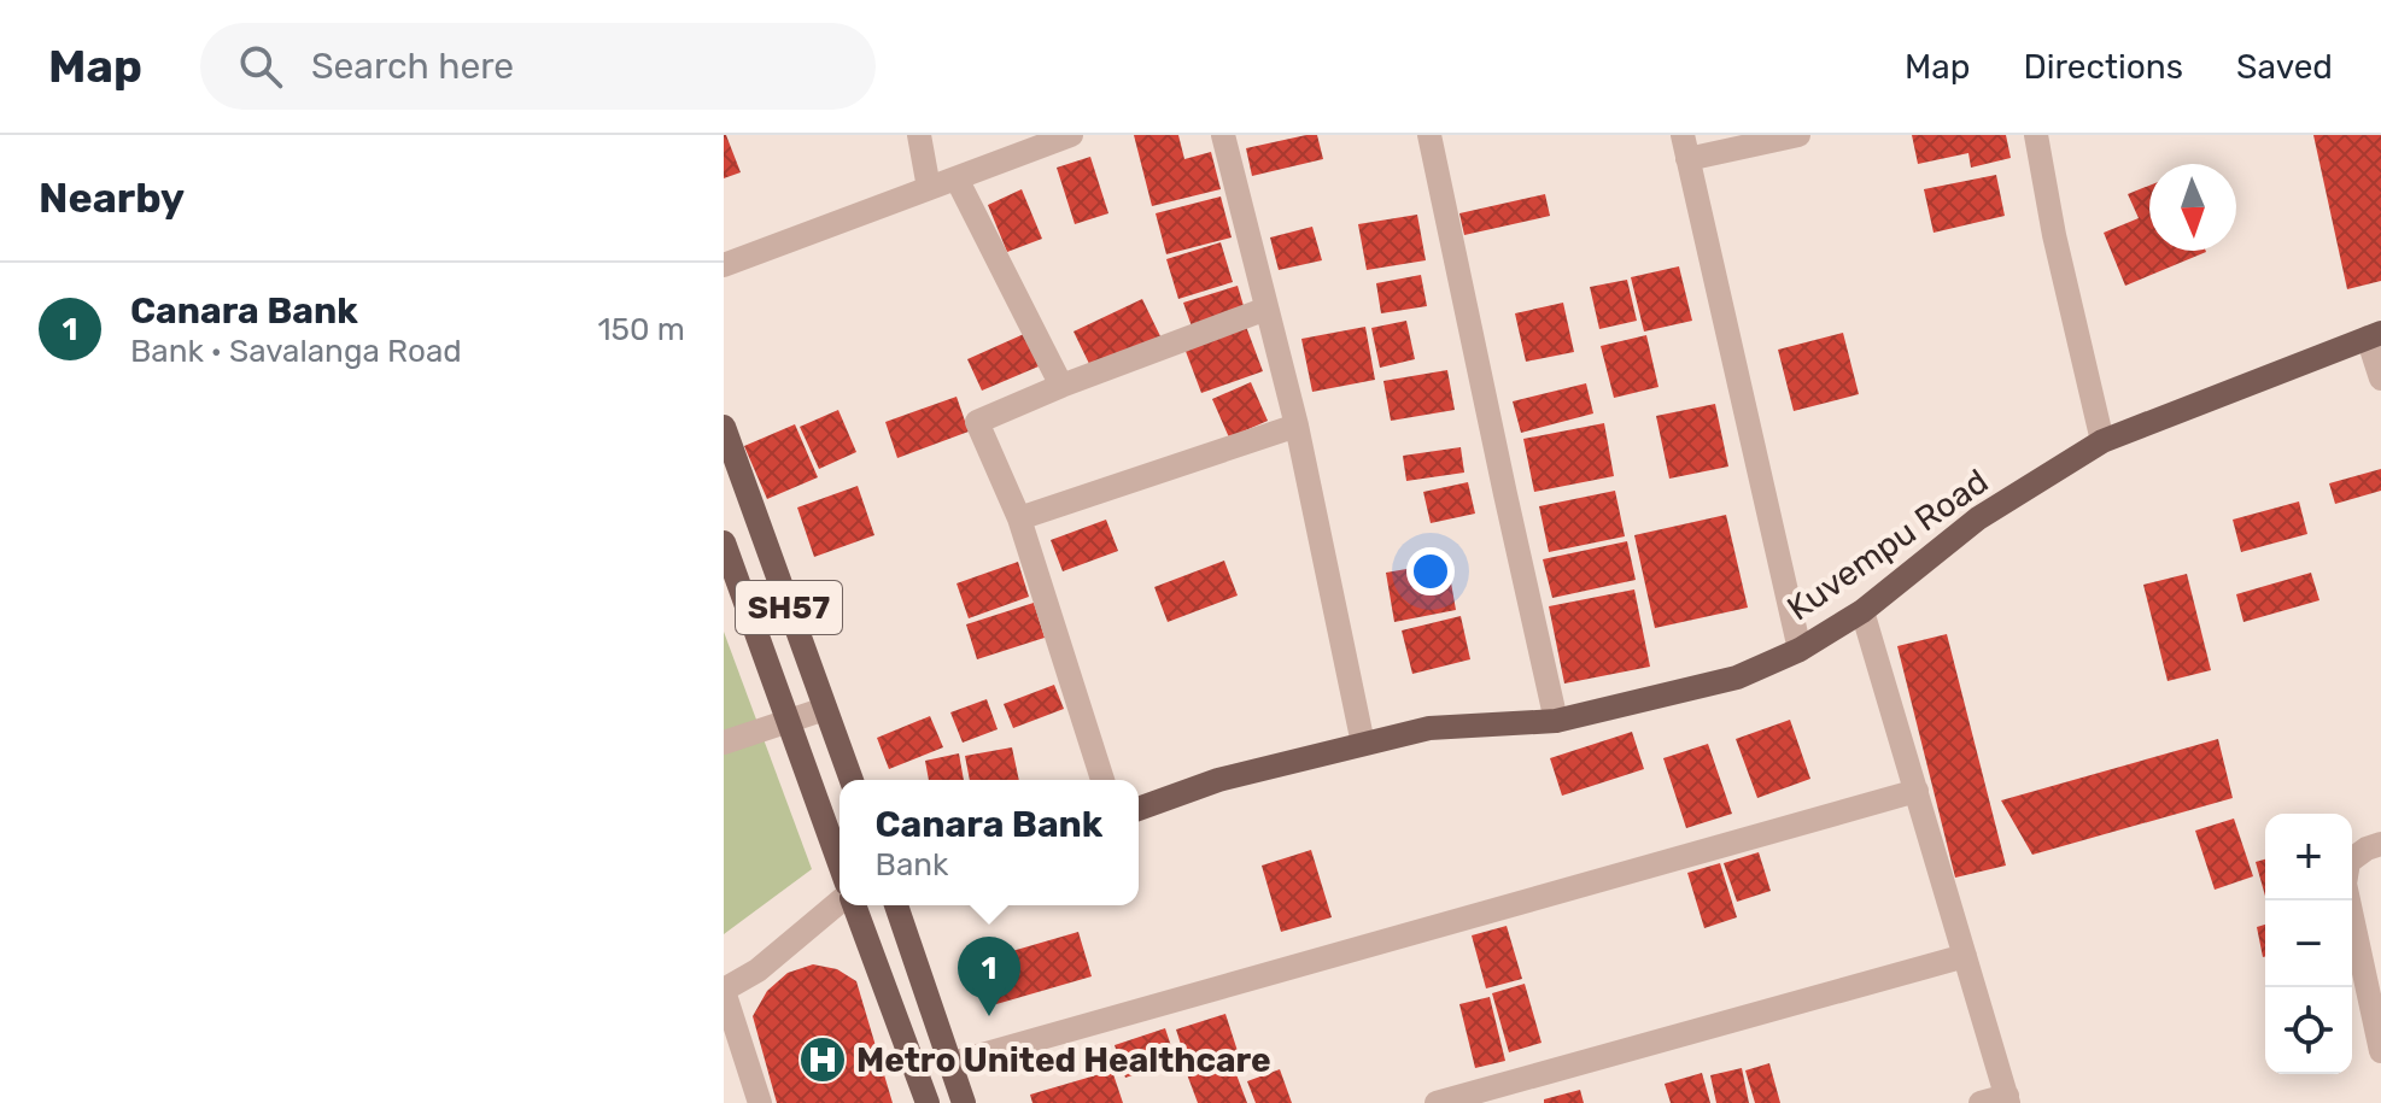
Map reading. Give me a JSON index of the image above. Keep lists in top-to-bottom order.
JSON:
{
  "streets": {
    "main road": ["Kuvempu Road", "SH57"]
  },
  "places": {
    "hospital": ["Metro United Healthcare"]
  },
  "north": "bottom",
  "page": {
    "header": "Map",
    "search": "Search here",
    "nav": ["Map", "Directions", "Saved"],
    "heading": "Nearby",
    "list": [
      {
        "mark": "1",
        "name": "Canara Bank",
        "note": "Bank · Savalanga Road",
        "value": "150 m"
      }
    ],
    "popup": ["Canara Bank", "Bank"],
    "map_buttons": ["+", "−"],
    "pins": "1"
  }
}
